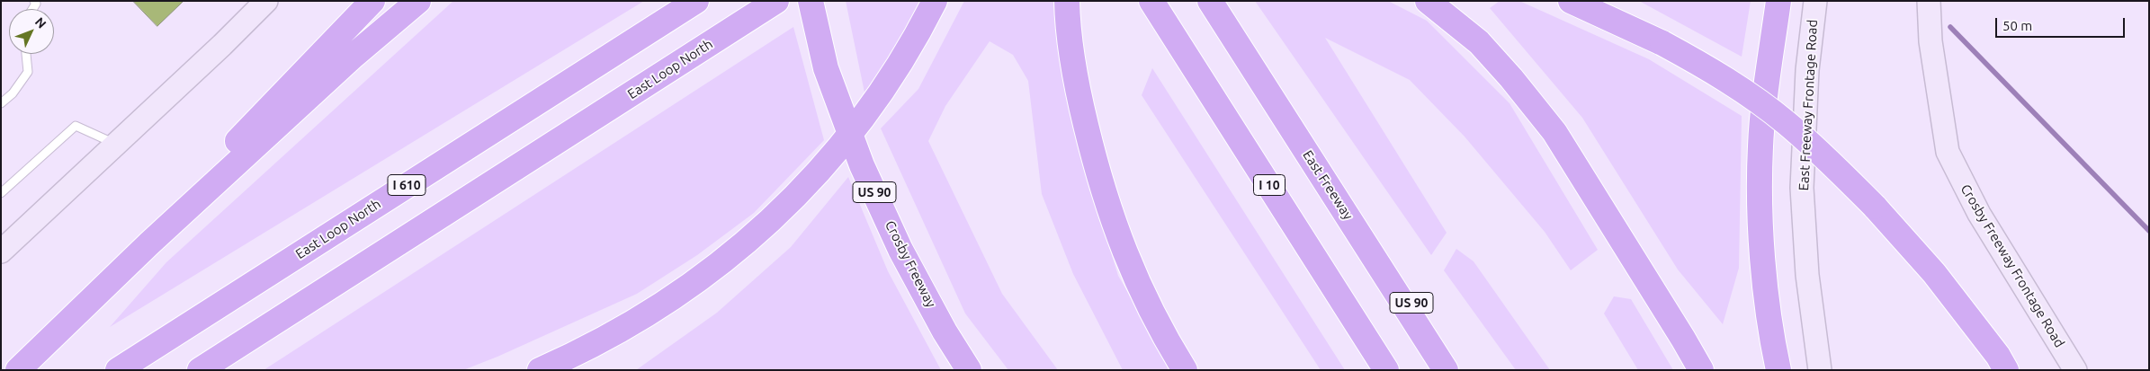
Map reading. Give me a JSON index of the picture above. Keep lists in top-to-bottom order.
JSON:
{
  "streets": {
    "highway": [
      "East Loop North",
      "I 610",
      "I 10",
      "East Freeway",
      "US 90",
      "Crosby Freeway"
    ],
    "main road": ["East Freeway Frontage Road", "Crosby Freeway Frontage Road"]
  },
  "crossings": [
    ["East Freeway", "US 90"]
  ],
  "scale_bar": "50 m",
  "north": "top right"
}
